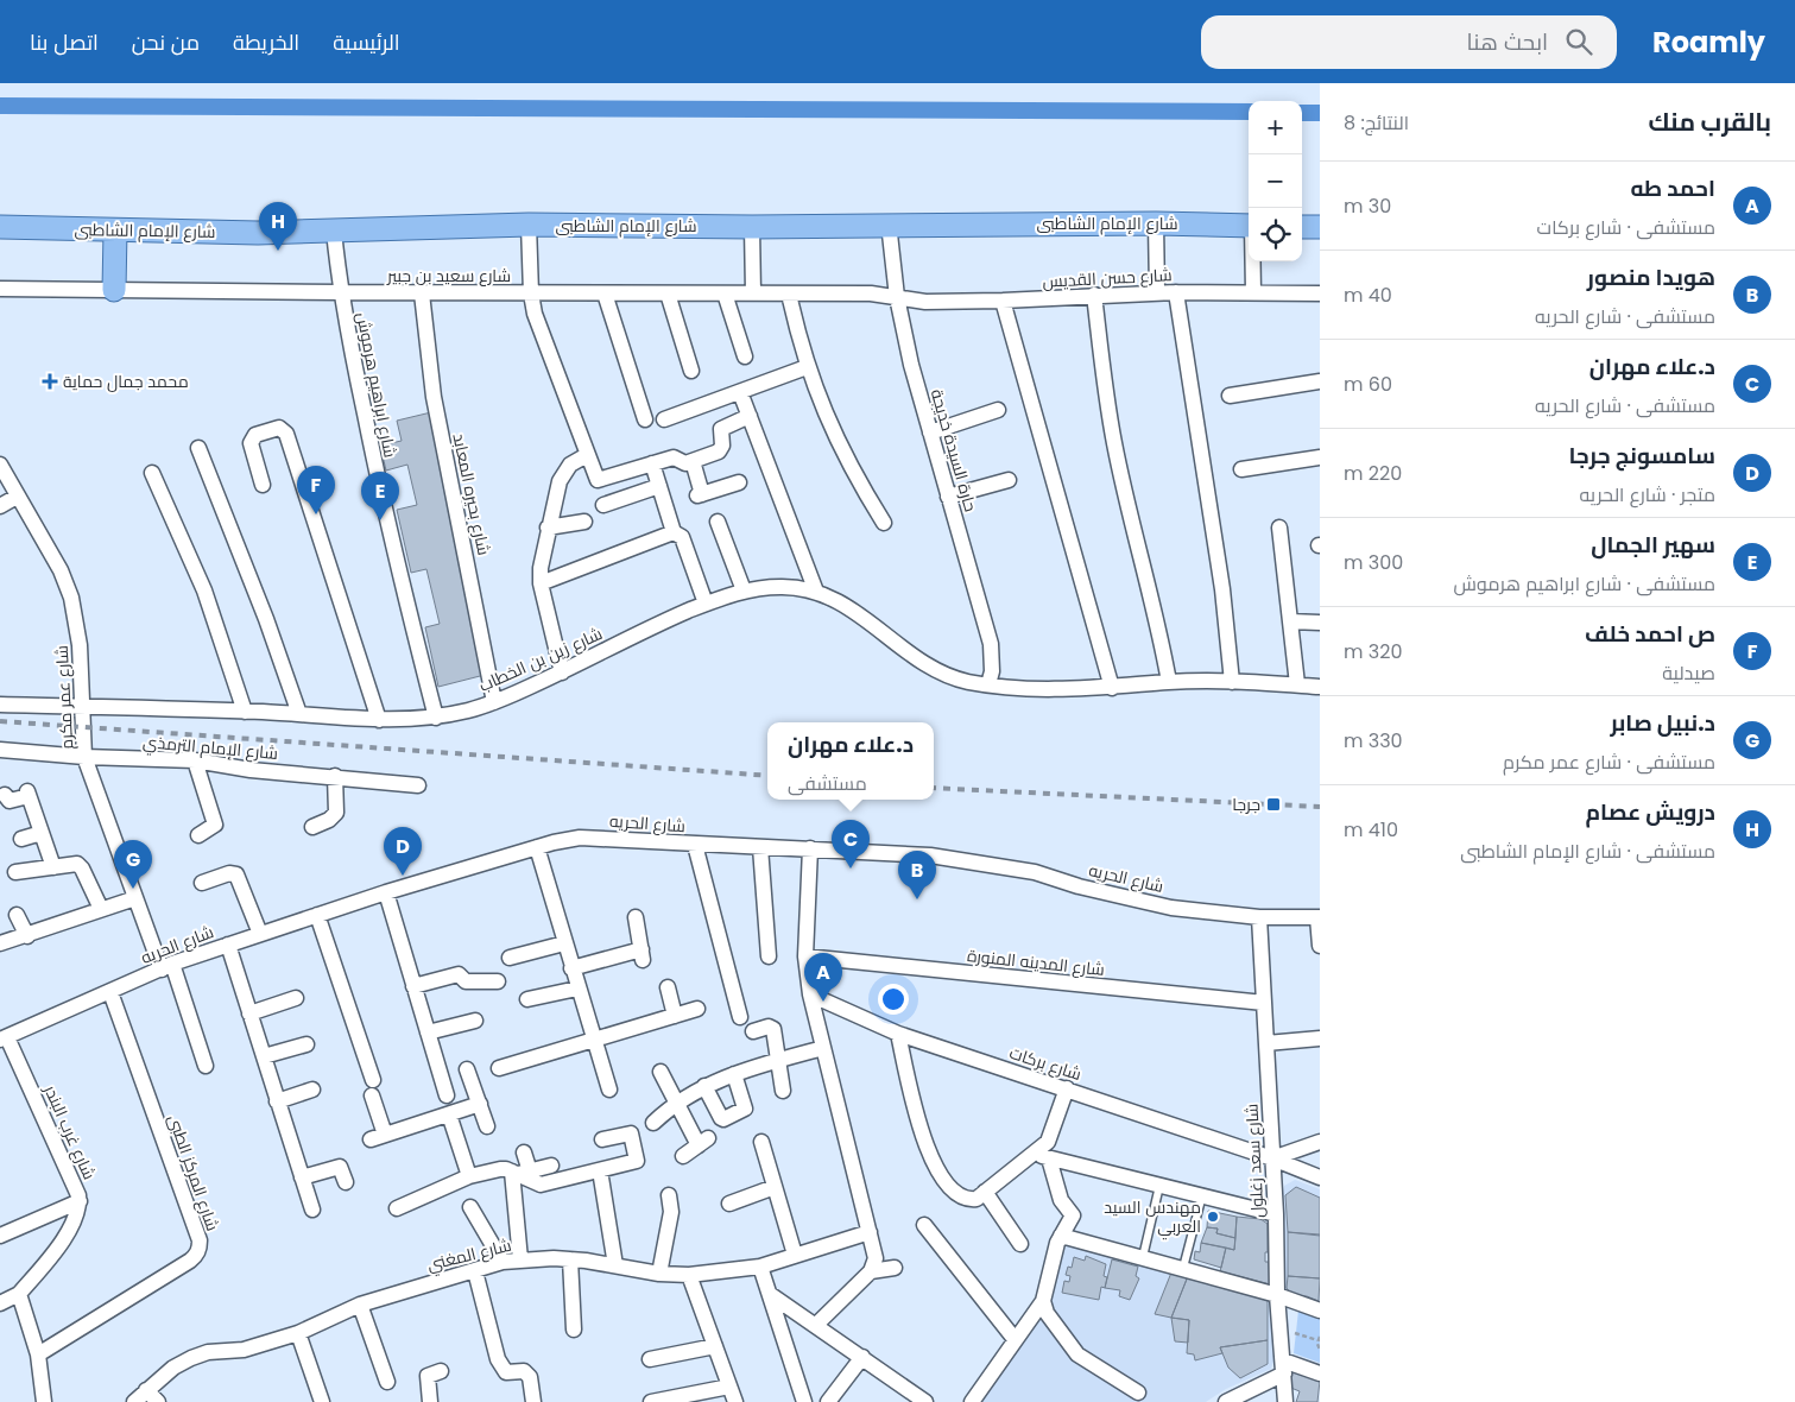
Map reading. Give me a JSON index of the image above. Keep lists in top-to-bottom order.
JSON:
{
  "streets": {
    "main road": ["شارع الإمام الشاطبى"],
    "street": [
      "شارع سعيد بن جبير",
      "شارع حسن القديس",
      "شارع ابراهيم هرموش",
      "حارة السيدة خديجة",
      "شارع بحيره المعابد",
      "شارع زين بن الخطاب",
      "شارع عمر مكرم",
      "شارع الإمام الترمذي",
      "شارع الحريه",
      "شارع المدينه المنورة",
      "شارع بركات",
      "شارع غرب البندر",
      "شارع سعد زغلول",
      "شارع المركز الطبى",
      "شارع المغني"
    ]
  },
  "crossings": [
    ["شارع الإمام الشاطبى", "شارع ابراهيم هرموش"],
    ["شارع الإمام الشاطبى", "حارة السيدة خديجة"],
    ["شارع سعيد بن جبير", "شارع حسن القديس"],
    ["شارع سعيد بن جبير", "شارع ابراهيم هرموش"],
    ["شارع سعيد بن جبير", "حارة السيدة خديجة"],
    ["شارع سعيد بن جبير", "شارع بحيره المعابد"],
    ["شارع حسن القديس", "حارة السيدة خديجة"],
    ["شارع ابراهيم هرموش", "شارع زين بن الخطاب"],
    ["حارة السيدة خديجة", "شارع زين بن الخطاب"],
    ["شارع بحيره المعابد", "شارع زين بن الخطاب"],
    ["شارع زين بن الخطاب", "شارع عمر مكرم"],
    ["شارع عمر مكرم", "شارع الإمام الترمذي"],
    ["شارع عمر مكرم", "شارع الحريه"],
    ["شارع الحريه", "شارع غرب البندر"],
    ["شارع الحريه", "شارع سعد زغلول"],
    ["شارع الحريه", "شارع المركز الطبى"],
    ["شارع المدينه المنورة", "شارع سعد زغلول"],
    ["شارع بركات", "شارع سعد زغلول"]
  ],
  "places": {
    "health": ["محمد جمال حماية"],
    "transit": ["جرجا"],
    "other": ["مهندس السيد العربي"]
  },
  "page": {
    "header": "Roamly",
    "search": "ابحث هنا",
    "nav": [
      "الرئيسية",
      "الخريطة",
      "من نحن",
      "اتصل بنا"
    ],
    "heading": ["بالقرب منك", "النتائج: 8"],
    "map_buttons": ["+", "−"],
    "list": [
      {
        "mark": "A",
        "name": "احمد طه",
        "note": "مستشفى · شارع بركات",
        "value": "30 m"
      },
      {
        "mark": "B",
        "name": "هويدا منصور",
        "note": "مستشفى · شارع الحريه",
        "value": "40 m"
      },
      {
        "mark": "C",
        "name": "د.علاء مهران",
        "note": "مستشفى · شارع الحريه",
        "value": "60 m"
      },
      {
        "mark": "D",
        "name": "سامسونج جرجا",
        "note": "متجر · شارع الحريه",
        "value": "220 m"
      },
      {
        "mark": "E",
        "name": "سهير الجمال",
        "note": "مستشفى · شارع ابراهيم هرموش",
        "value": "300 m"
      },
      {
        "mark": "F",
        "name": "ص احمد خلف",
        "note": "صيدلية",
        "value": "320 m"
      },
      {
        "mark": "G",
        "name": "د.نبيل صابر",
        "note": "مستشفى · شارع عمر مكرم",
        "value": "330 m"
      },
      {
        "mark": "H",
        "name": "درويش عصام",
        "note": "مستشفى · شارع الإمام الشاطبى",
        "value": "410 m"
      }
    ],
    "pins": [
      "H",
      "F",
      "E",
      "C",
      "D",
      "G",
      "B",
      "A"
    ],
    "popup": ["د.علاء مهران", "مستشفى"]
  }
}
